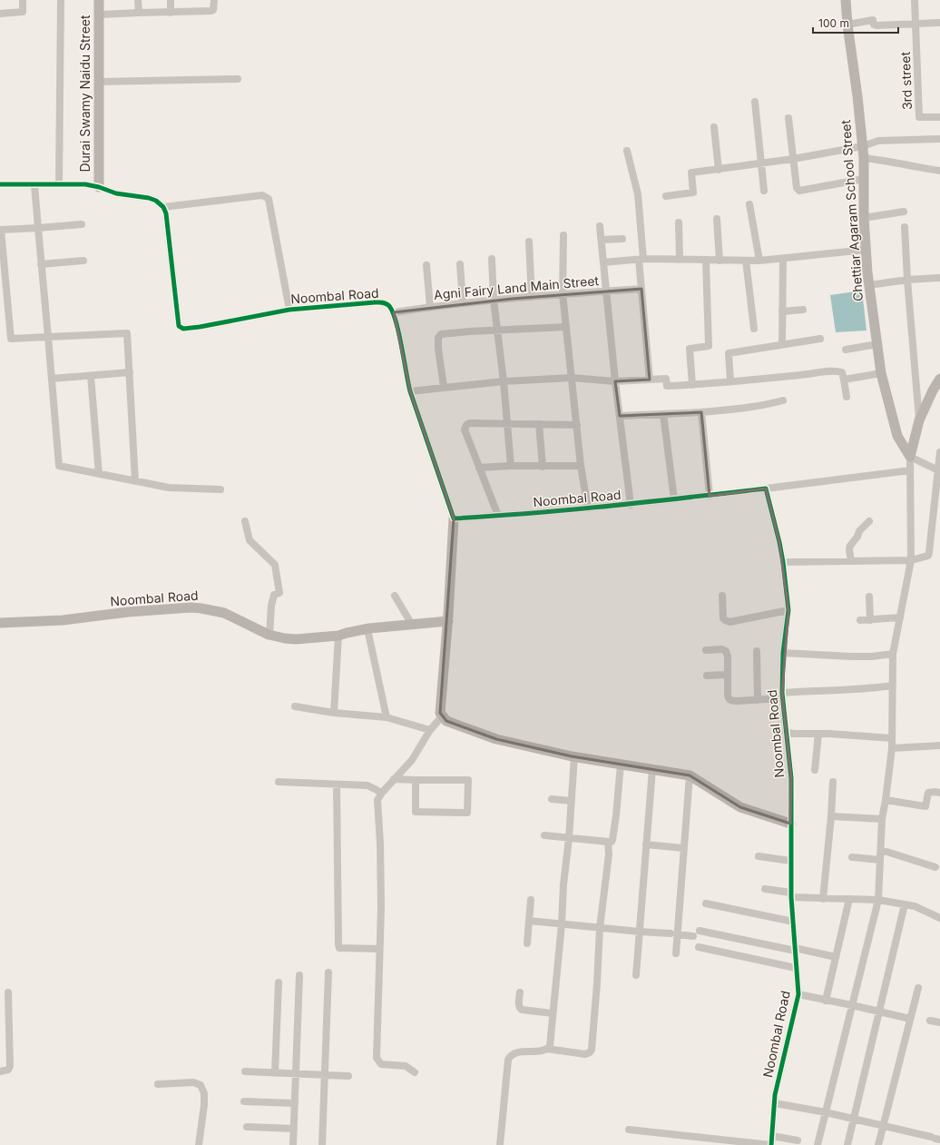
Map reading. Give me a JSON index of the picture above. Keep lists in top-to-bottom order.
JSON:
{
  "streets": {
    "street": [
      "3rd street",
      "Durai Swamy Naidu Street",
      "Chettiar Agaram School Street",
      "Agni Fairy Land Main Street",
      "Noombal Road"
    ]
  },
  "crossings": [
    ["Agni Fairy Land Main Street", "Noombal Road"]
  ],
  "scale_bar": "100 m"
}
